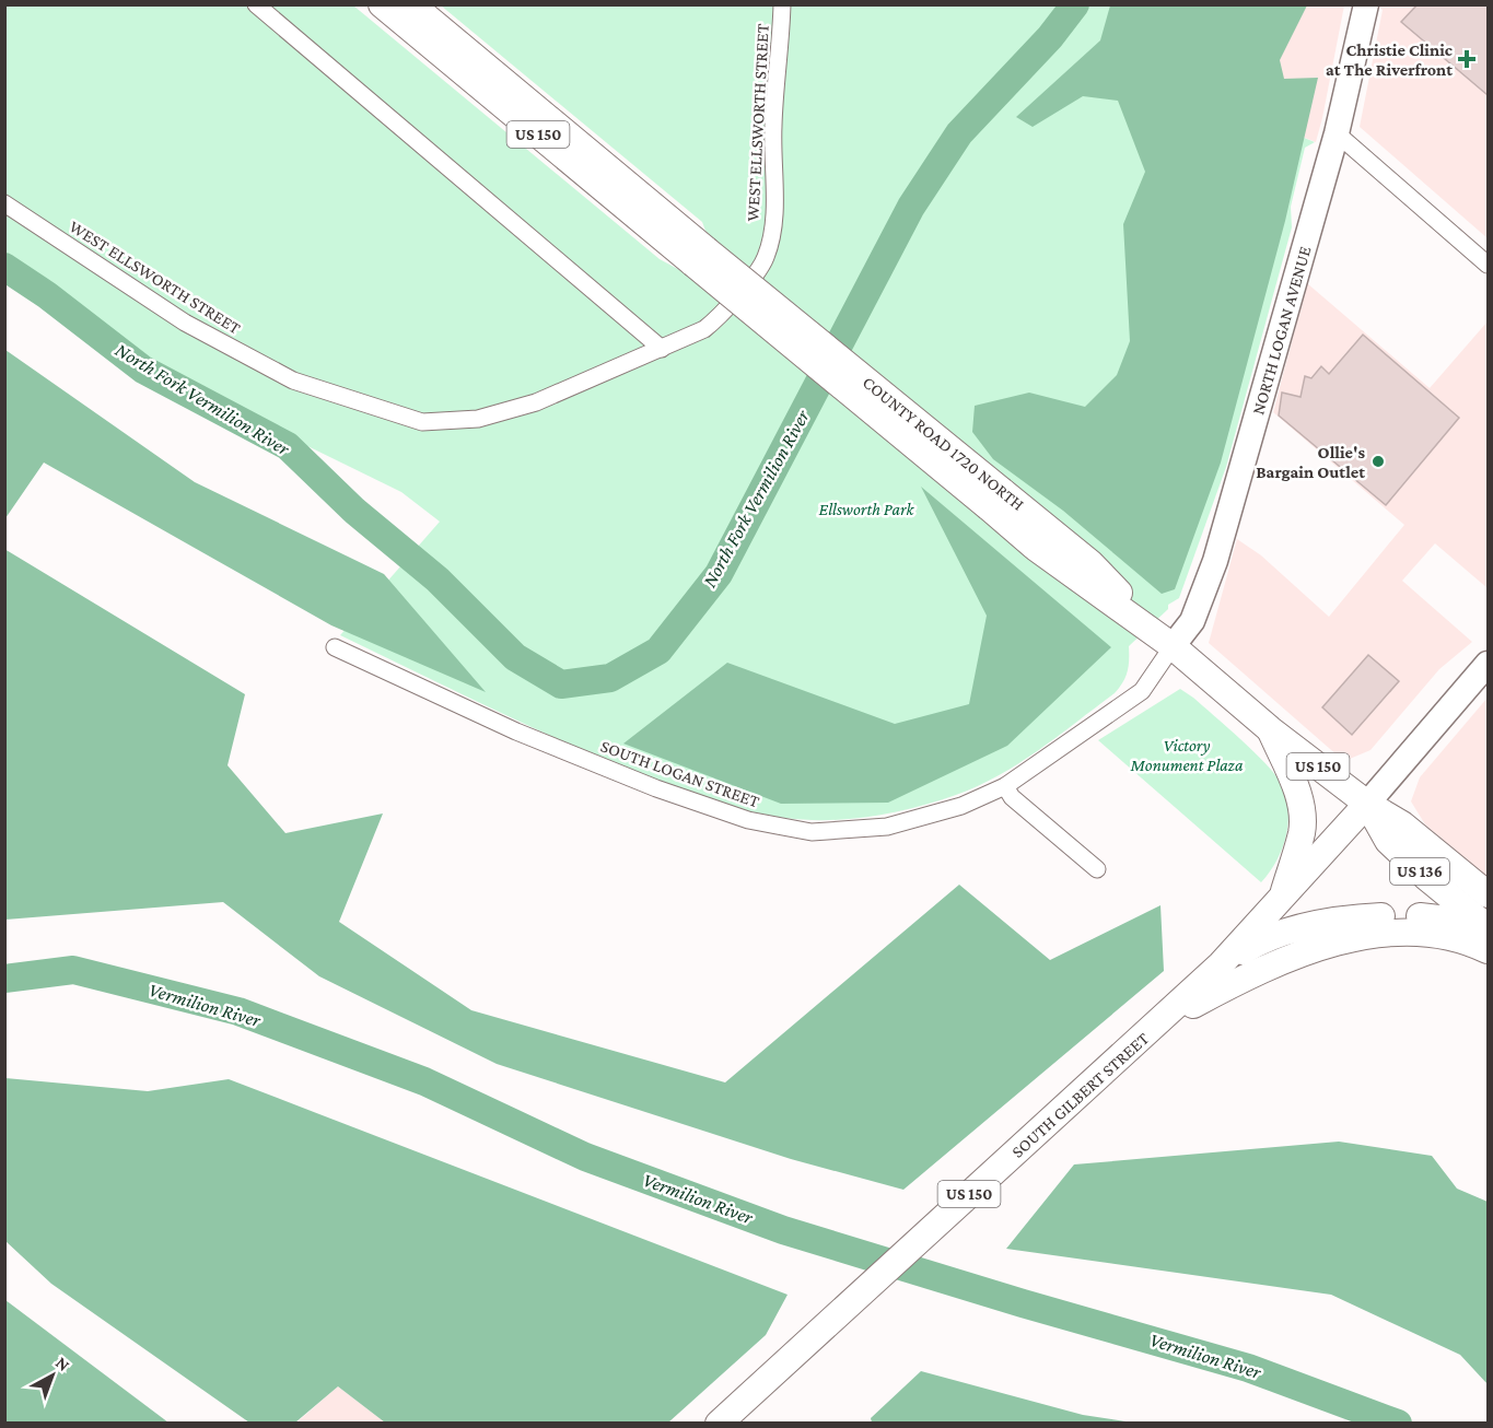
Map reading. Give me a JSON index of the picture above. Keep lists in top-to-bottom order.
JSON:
{
  "streets": {
    "main road": [
      "US 150",
      "COUNTY ROAD 1720 NORTH",
      "US 136",
      "SOUTH GILBERT STREET"
    ],
    "street": ["WEST ELLSWORTH STREET", "NORTH LOGAN AVENUE", "SOUTH LOGAN STREET"]
  },
  "crossings": [
    ["US 150", "COUNTY ROAD 1720 NORTH"],
    ["NORTH LOGAN AVENUE", "COUNTY ROAD 1720 NORTH"],
    ["NORTH LOGAN AVENUE", "SOUTH LOGAN STREET"],
    ["COUNTY ROAD 1720 NORTH", "SOUTH LOGAN STREET"],
    ["COUNTY ROAD 1720 NORTH", "US 136"],
    ["COUNTY ROAD 1720 NORTH", "SOUTH GILBERT STREET"],
    ["US 136", "SOUTH GILBERT STREET"]
  ],
  "water": ["North Fork Vermilion River", "Vermilion River"],
  "parks": ["Ellsworth Park", "Victory Monument Plaza"],
  "places": {
    "health": ["Christie Clinic at The Riverfront"],
    "other": ["Ollie's Bargain Outlet"]
  },
  "north": "top right"
}
